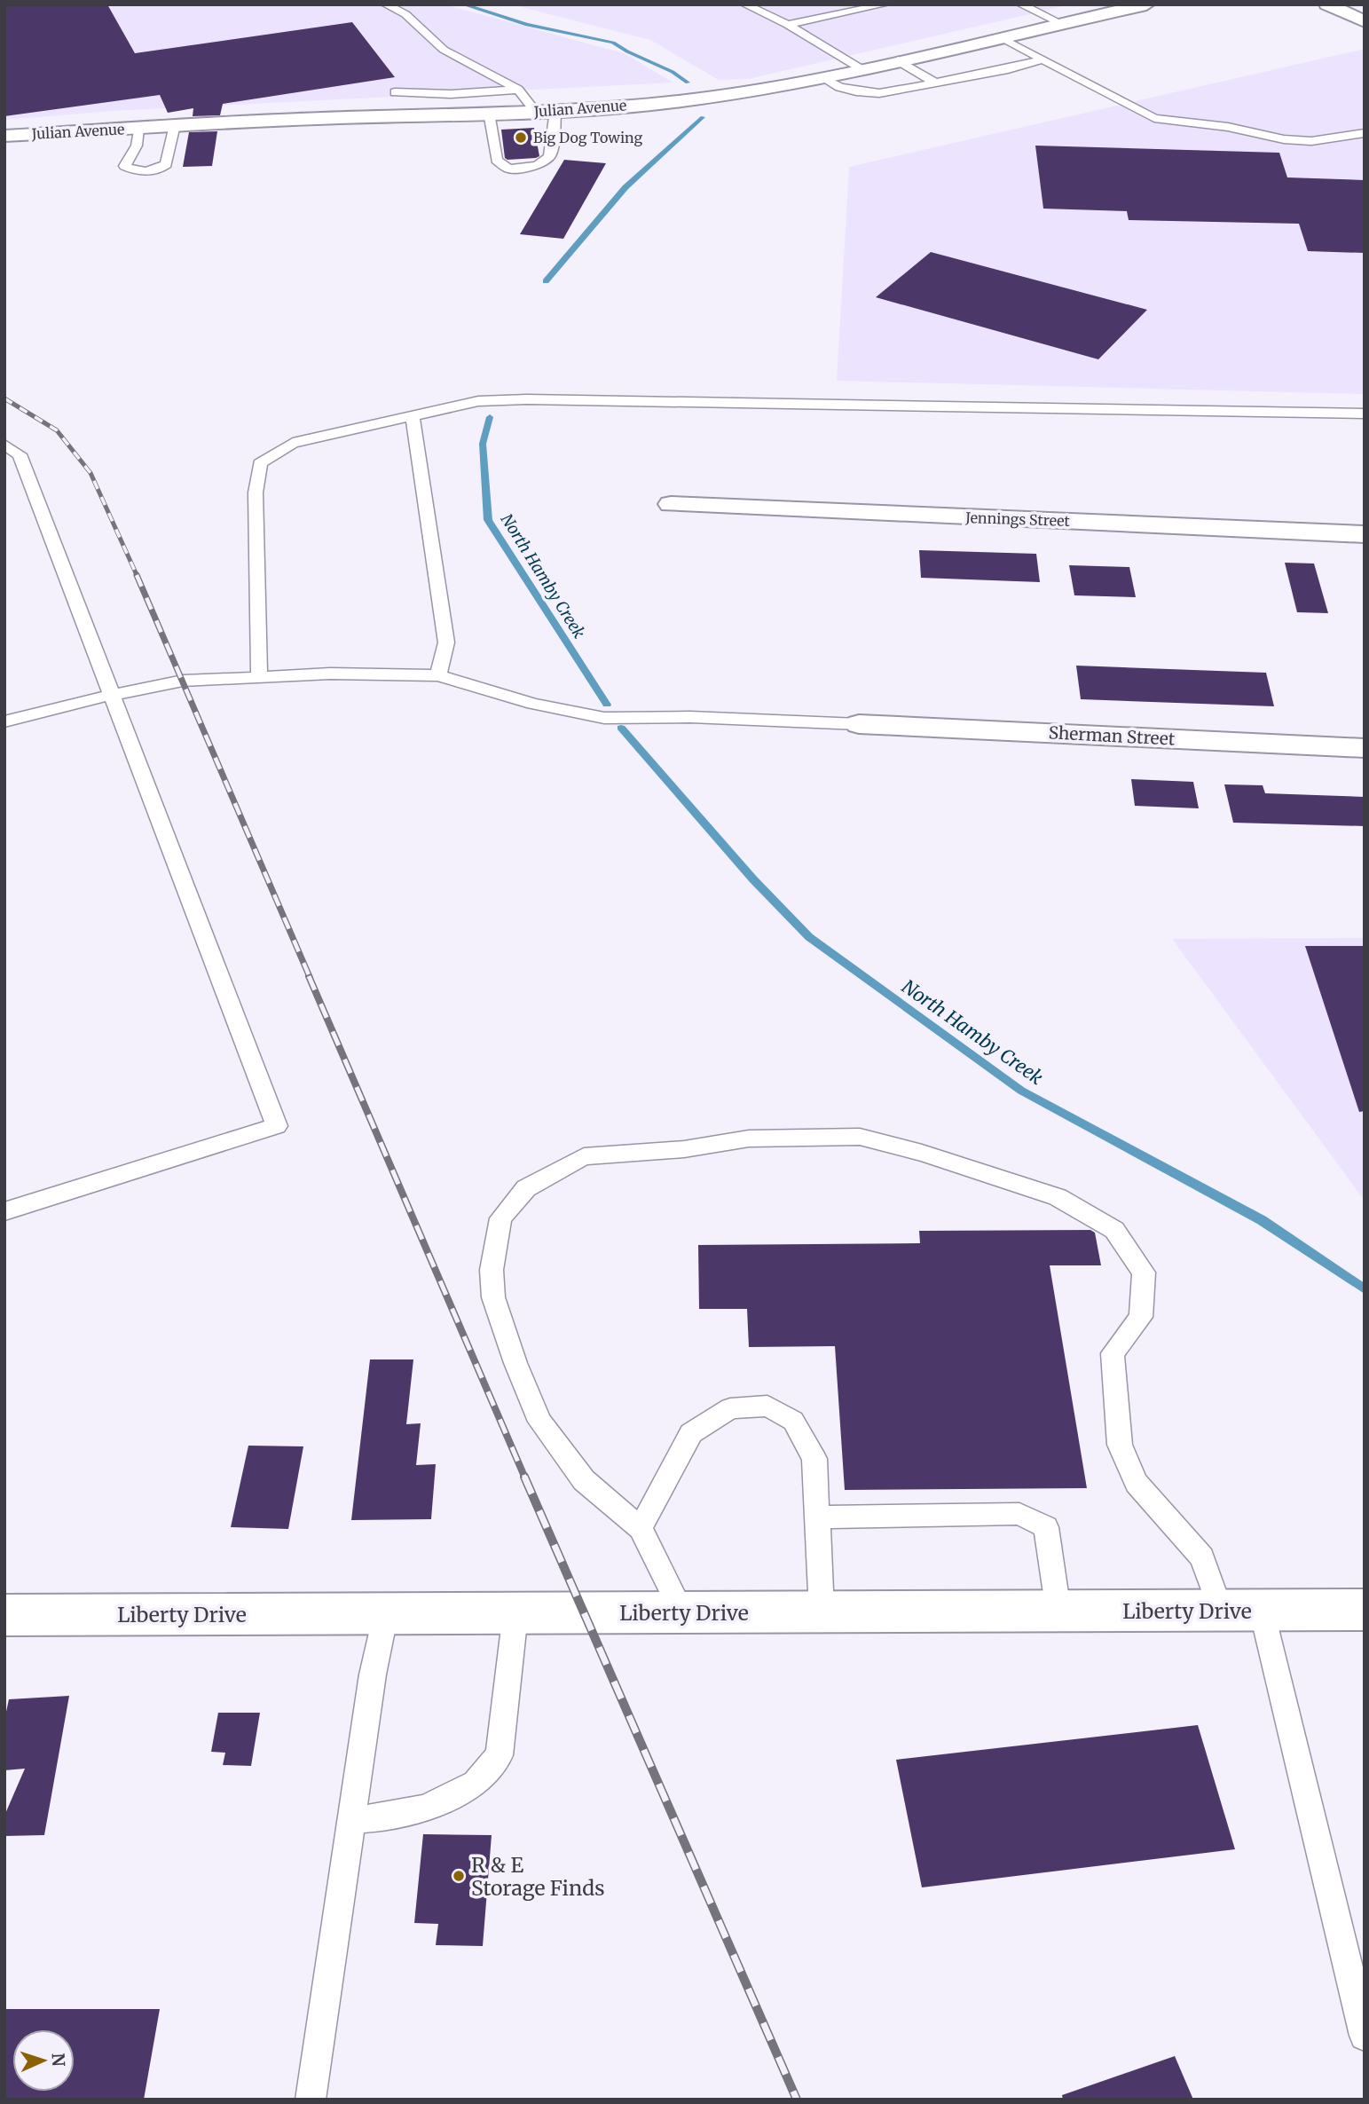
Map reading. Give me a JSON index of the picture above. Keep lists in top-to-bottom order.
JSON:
{
  "streets": {
    "street": [
      "Julian Avenue",
      "Jennings Street",
      "Sherman Street",
      "Liberty Drive"
    ]
  },
  "water": ["North Hamby Creek"],
  "places": ["Big Dog Towing", "R & E Storage Finds"],
  "north": "right"
}
